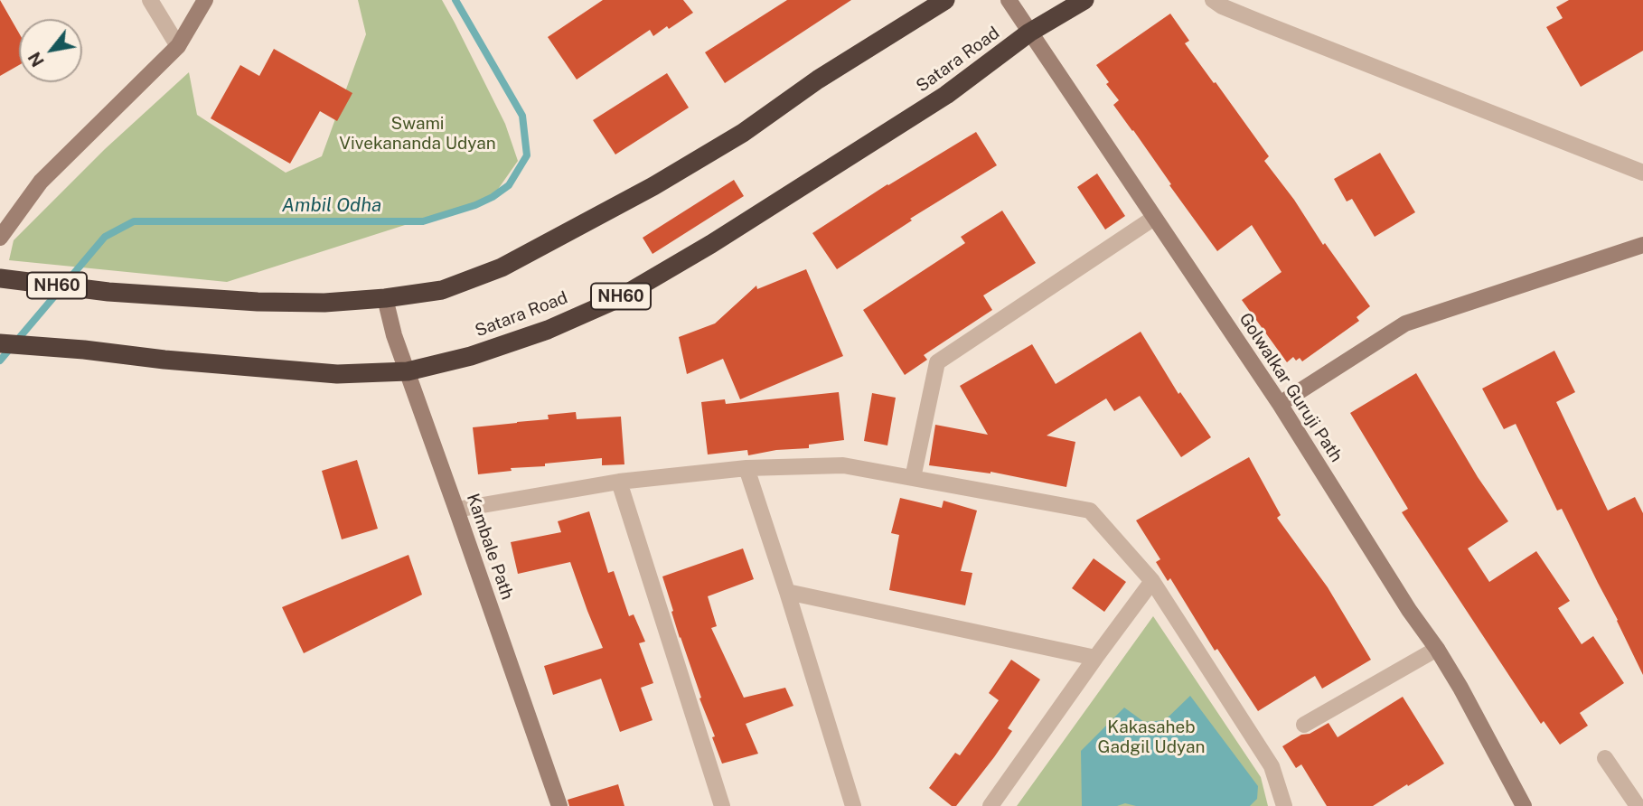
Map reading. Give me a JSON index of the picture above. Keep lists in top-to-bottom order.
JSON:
{
  "streets": {
    "highway": ["Satara Road", "NH60"],
    "street": ["Golwalkar Guruji Path", "Kambale Path"]
  },
  "crossings": [
    ["Satara Road", "Golwalkar Guruji Path"],
    ["Satara Road", "Kambale Path"],
    ["NH60", "Kambale Path"]
  ],
  "water": ["Ambil Odha"],
  "parks": ["Swami Vivekananda Udyan", "Kakasaheb Gadgil Udyan"],
  "north": "bottom left"
}
